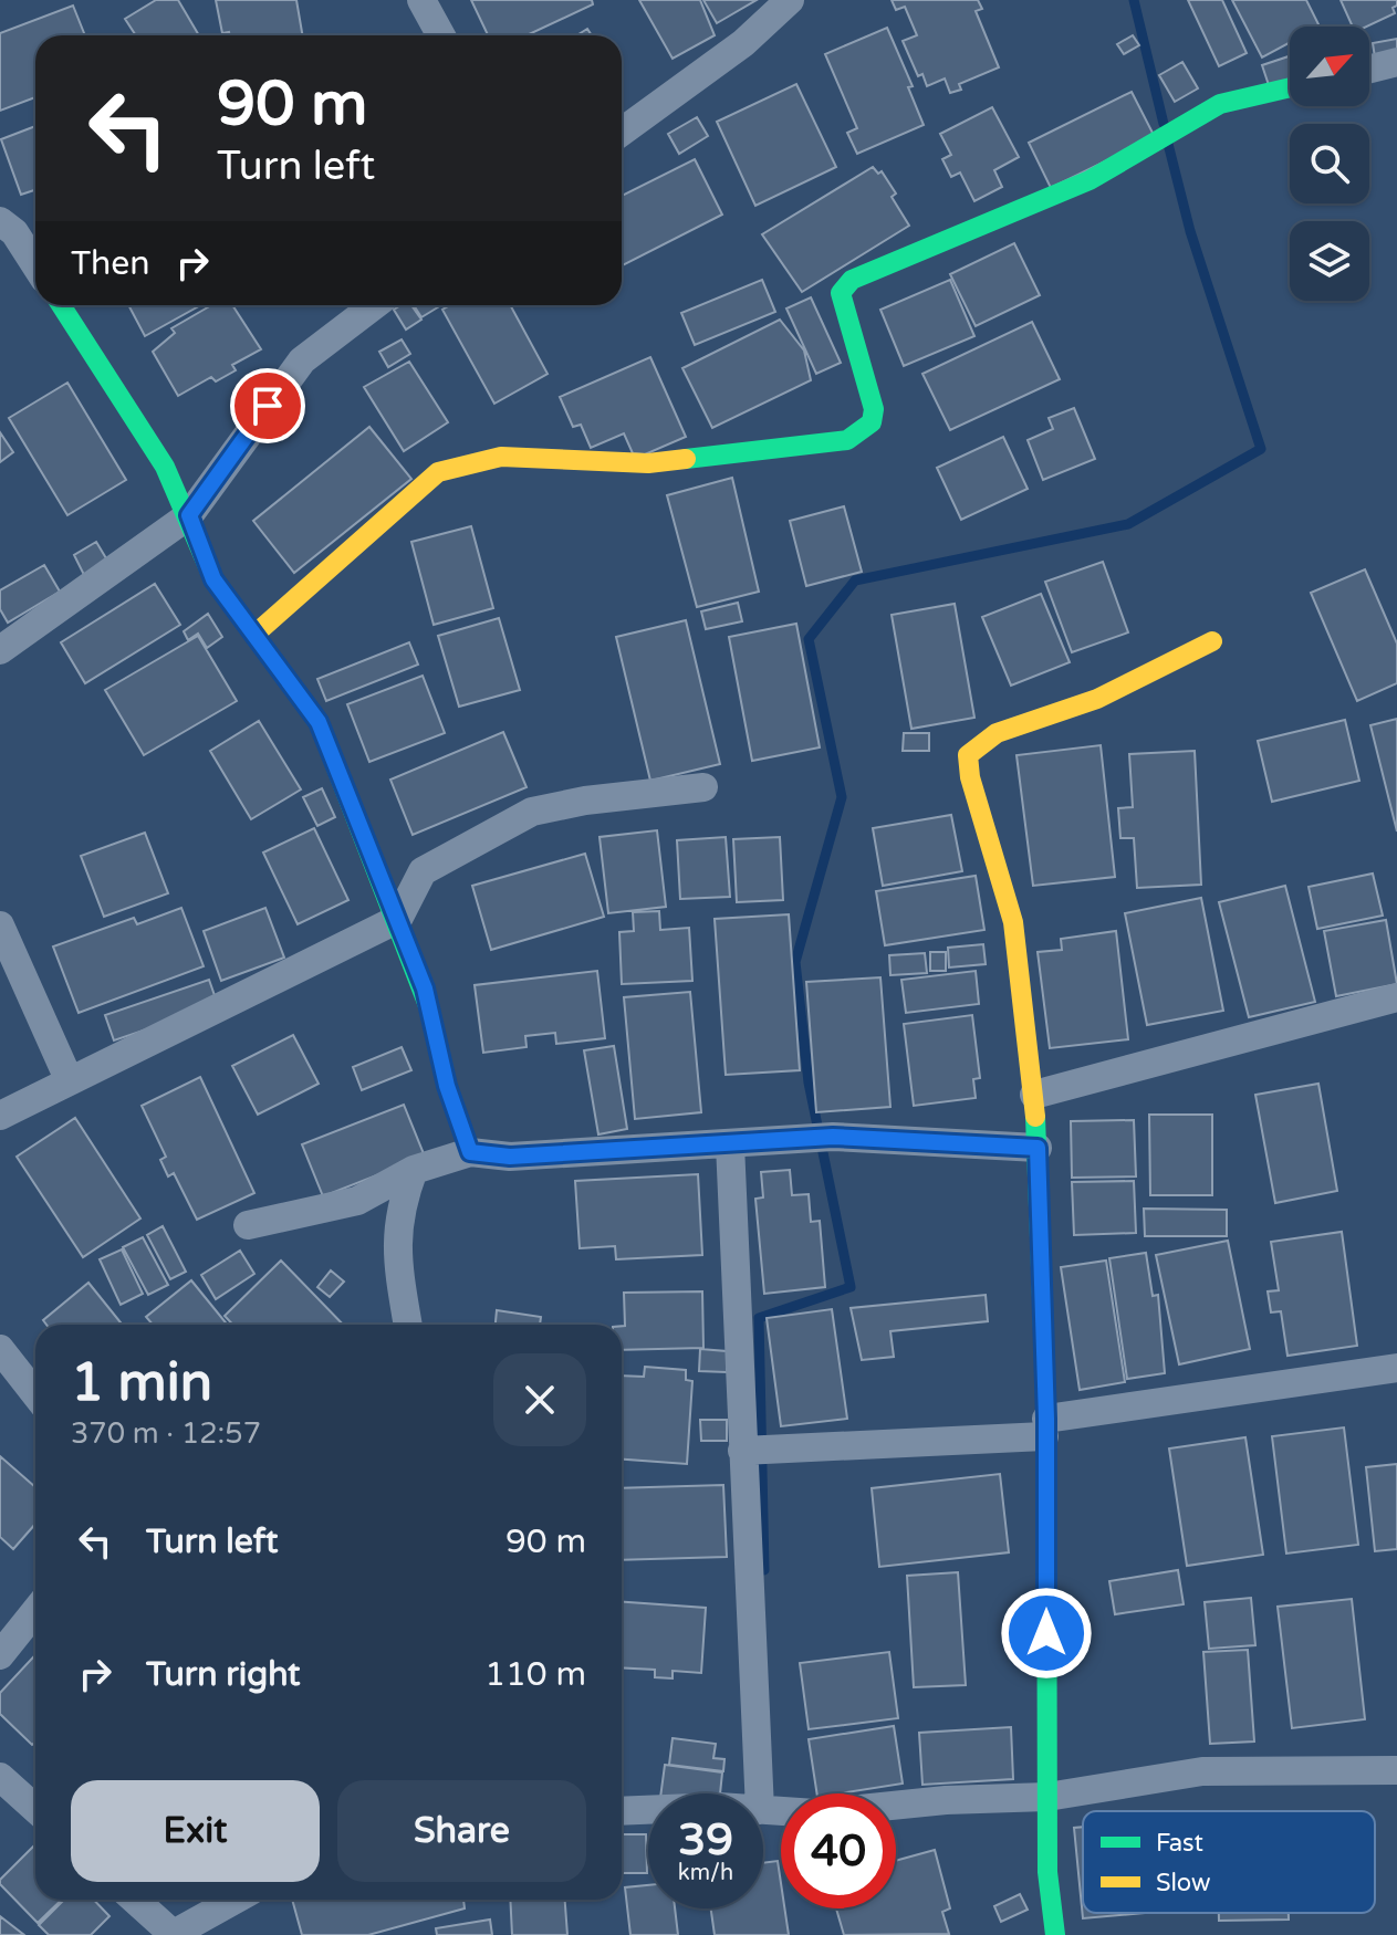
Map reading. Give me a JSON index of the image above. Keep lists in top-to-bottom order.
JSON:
{
  "legend": ["Fast", "Slow"],
  "north": "top right",
  "page": {
    "turn": ["90 m", "Turn left"],
    "then": "Then",
    "heading": ["1 min", "370 m · 12:57"],
    "list": [
      {
        "name": "Turn left",
        "value": "90 m"
      },
      {
        "name": "Turn right",
        "value": "110 m"
      }
    ],
    "buttons": ["Exit", "Share"],
    "speed": "39 km/h",
    "limit": "40"
  }
}
